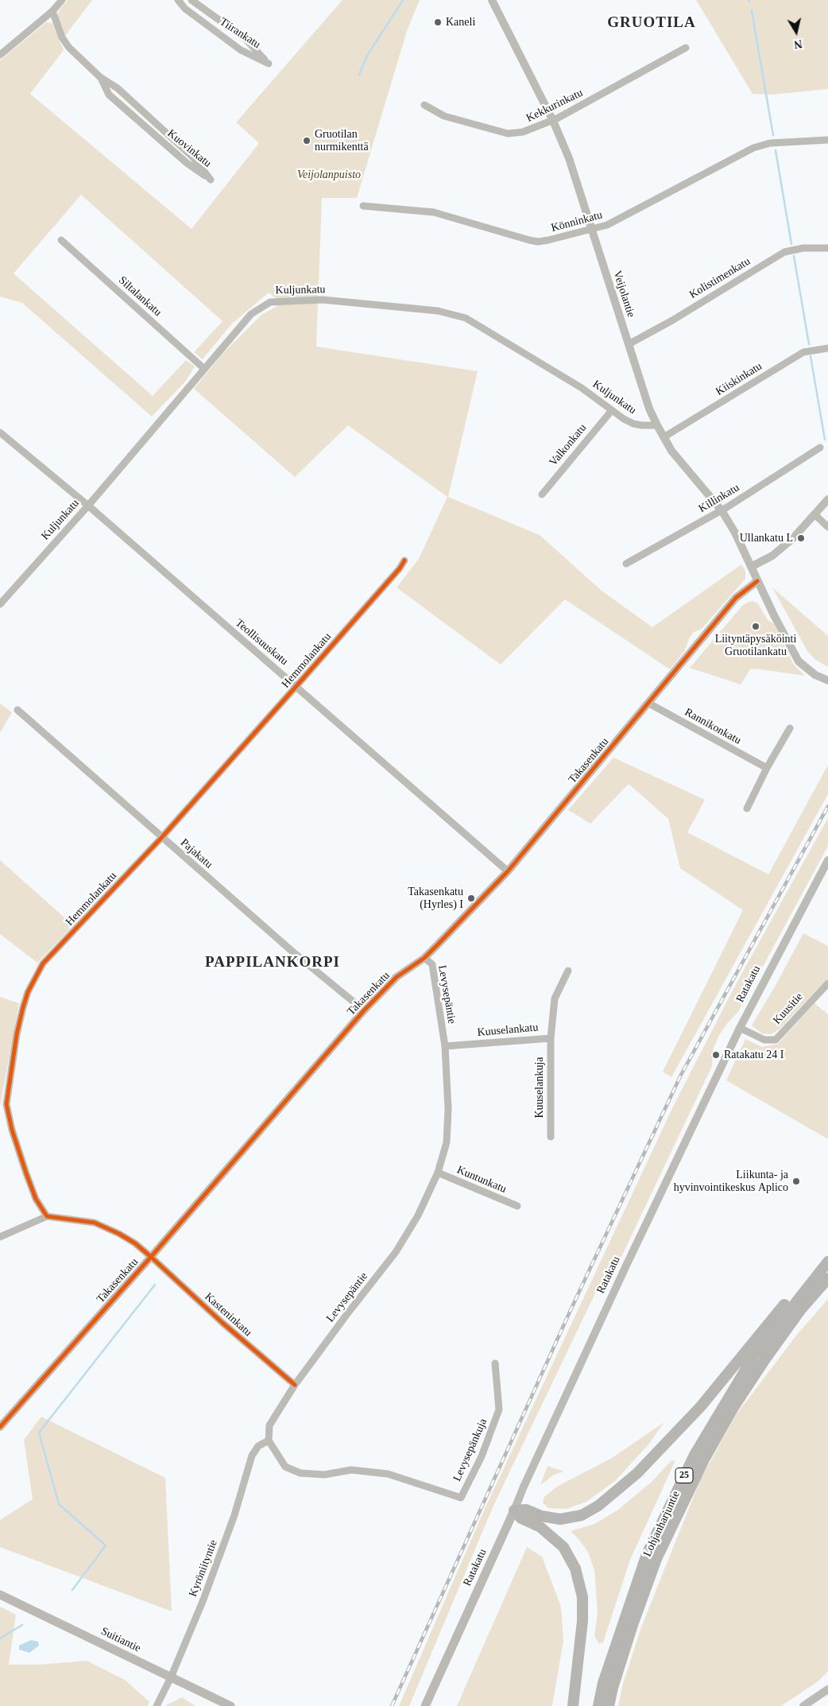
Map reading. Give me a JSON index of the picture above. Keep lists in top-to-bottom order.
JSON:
{
  "streets": {
    "highway": ["25", "Lohjanharjuntie"],
    "main road": ["Ratakatu", "Suitiantie"],
    "street": [
      "Tiirankatu",
      "Kekkurinkatu",
      "Kuovinkatu",
      "Könninkatu",
      "Kolistimenkatu",
      "Kuljunkatu",
      "Veijolantie",
      "Siltalankatu",
      "Kiiskinkatu",
      "Valkonkatu",
      "Killinkatu",
      "Teollisuuskatu",
      "Hemmolankatu",
      "Rannikonkatu",
      "Takasenkatu",
      "Pajakatu",
      "Levysepäntie",
      "Kuusitie",
      "Kuuselankatu",
      "Kuuselankuja",
      "Kuntunkatu",
      "Kasteninkatu",
      "Levysepänkuja",
      "Kyröniityntie"
    ]
  },
  "crossings": [
    ["Kekkurinkatu", "Veijolantie"],
    ["Könninkatu", "Veijolantie"],
    ["Kolistimenkatu", "Veijolantie"],
    ["Kuljunkatu", "Veijolantie"],
    ["Kuljunkatu", "Siltalankatu"],
    ["Kuljunkatu", "Valkonkatu"],
    ["Kuljunkatu", "Teollisuuskatu"],
    ["Veijolantie", "Kiiskinkatu"],
    ["Veijolantie", "Killinkatu"],
    ["Veijolantie", "Takasenkatu"],
    ["Teollisuuskatu", "Hemmolankatu"],
    ["Teollisuuskatu", "Takasenkatu"],
    ["Hemmolankatu", "Pajakatu"],
    ["Rannikonkatu", "Takasenkatu"],
    ["Takasenkatu", "Pajakatu"],
    ["Takasenkatu", "Levysepäntie"],
    ["Takasenkatu", "Kasteninkatu"],
    ["Ratakatu", "Kuusitie"],
    ["Levysepäntie", "Kuuselankatu"],
    ["Levysepäntie", "Kuntunkatu"],
    ["Levysepäntie", "Kasteninkatu"],
    ["Levysepäntie", "Levysepänkuja"],
    ["Levysepäntie", "Kyröniityntie"],
    ["Kuuselankatu", "Kuuselankuja"],
    ["Levysepänkuja", "Kyröniityntie"],
    ["Kyröniityntie", "Suitiantie"]
  ],
  "districts": ["GRUOTILA", "PAPPILANKORPI"],
  "parks": ["Veijolanpuisto"],
  "places": [
    "Kaneli",
    "Gruotilan nurmikenttä",
    "Ullankatu L",
    "Liityntäpysäköinti Gruotilankatu",
    "Takasenkatu (Hyrles) I",
    "Ratakatu 24 I",
    "Liikunta- ja hyvinvointikeskus Aplico"
  ],
  "north": "bottom"
}
